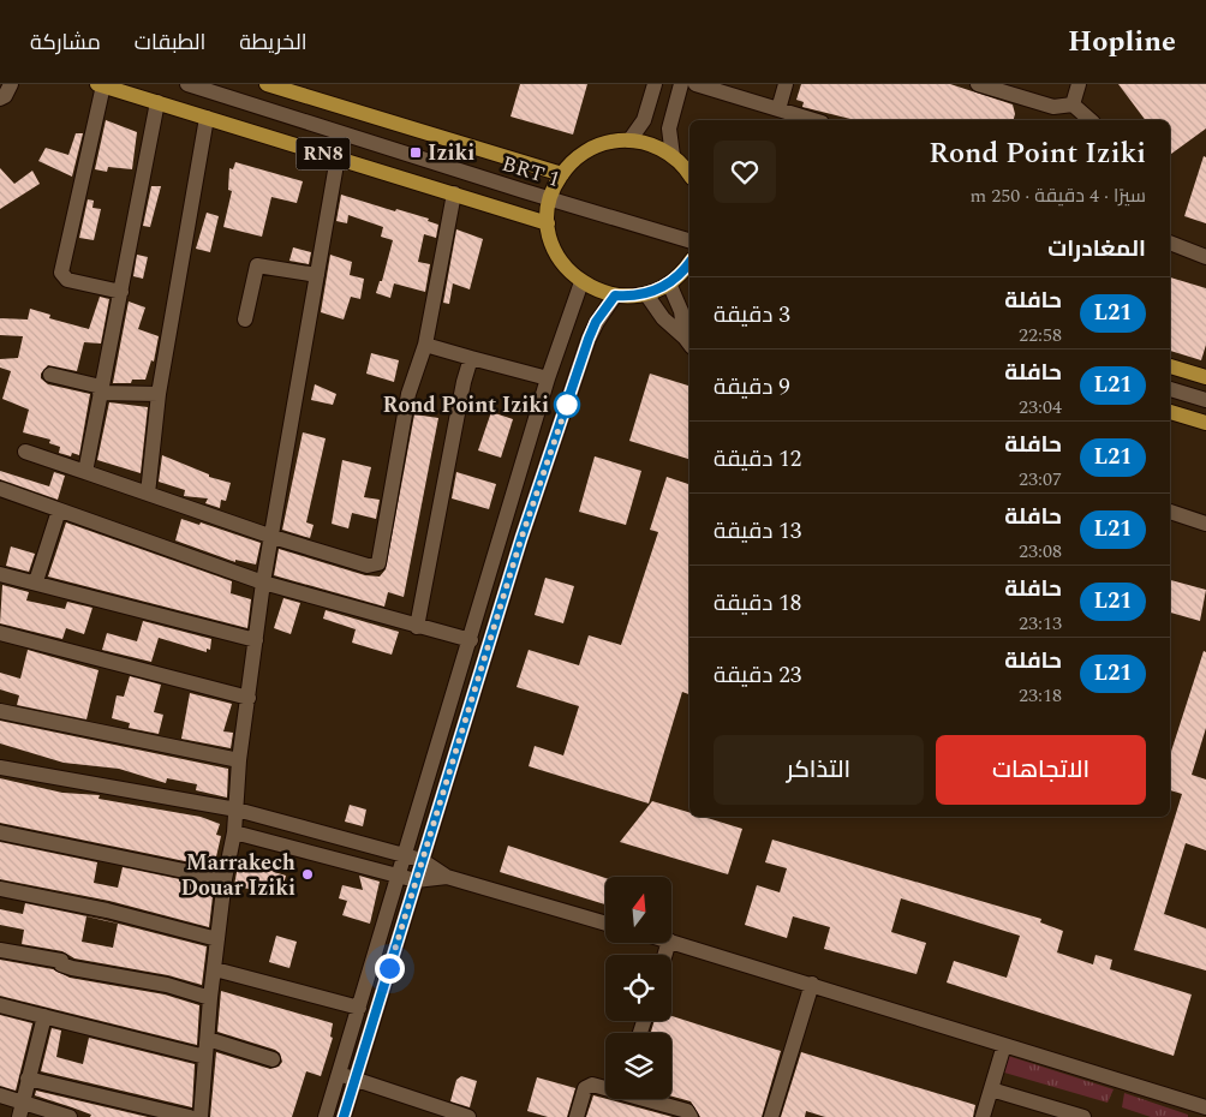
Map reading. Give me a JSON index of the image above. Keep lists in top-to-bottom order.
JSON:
{
  "streets": {
    "main road": ["RN8"],
    "street": ["BRT 1"]
  },
  "places": {
    "transit": ["Iziki"],
    "other": ["Rond Point Iziki", "Marrakech Douar Iziki"]
  },
  "lines": ["bus line L21"],
  "north": "top",
  "page": {
    "header": "Hopline",
    "nav": ["الخريطة", "الطبقات", "مشاركة"],
    "heading": [
      ["Rond Point Iziki", "سيرًا · 4 دقيقة · 250 m"],
      "المغادرات"
    ],
    "list": [
      {
        "mark": "L21",
        "name": "حافلة",
        "note": "22:58",
        "value": "3 دقيقة"
      },
      {
        "mark": "L21",
        "name": "حافلة",
        "note": "23:04",
        "value": "9 دقيقة"
      },
      {
        "mark": "L21",
        "name": "حافلة",
        "note": "23:07",
        "value": "12 دقيقة"
      },
      {
        "mark": "L21",
        "name": "حافلة",
        "note": "23:08",
        "value": "13 دقيقة"
      },
      {
        "mark": "L21",
        "name": "حافلة",
        "note": "23:13",
        "value": "18 دقيقة"
      },
      {
        "mark": "L21",
        "name": "حافلة",
        "note": "23:18",
        "value": "23 دقيقة"
      }
    ],
    "buttons": ["الاتجاهات", "التذاكر"]
  }
}
